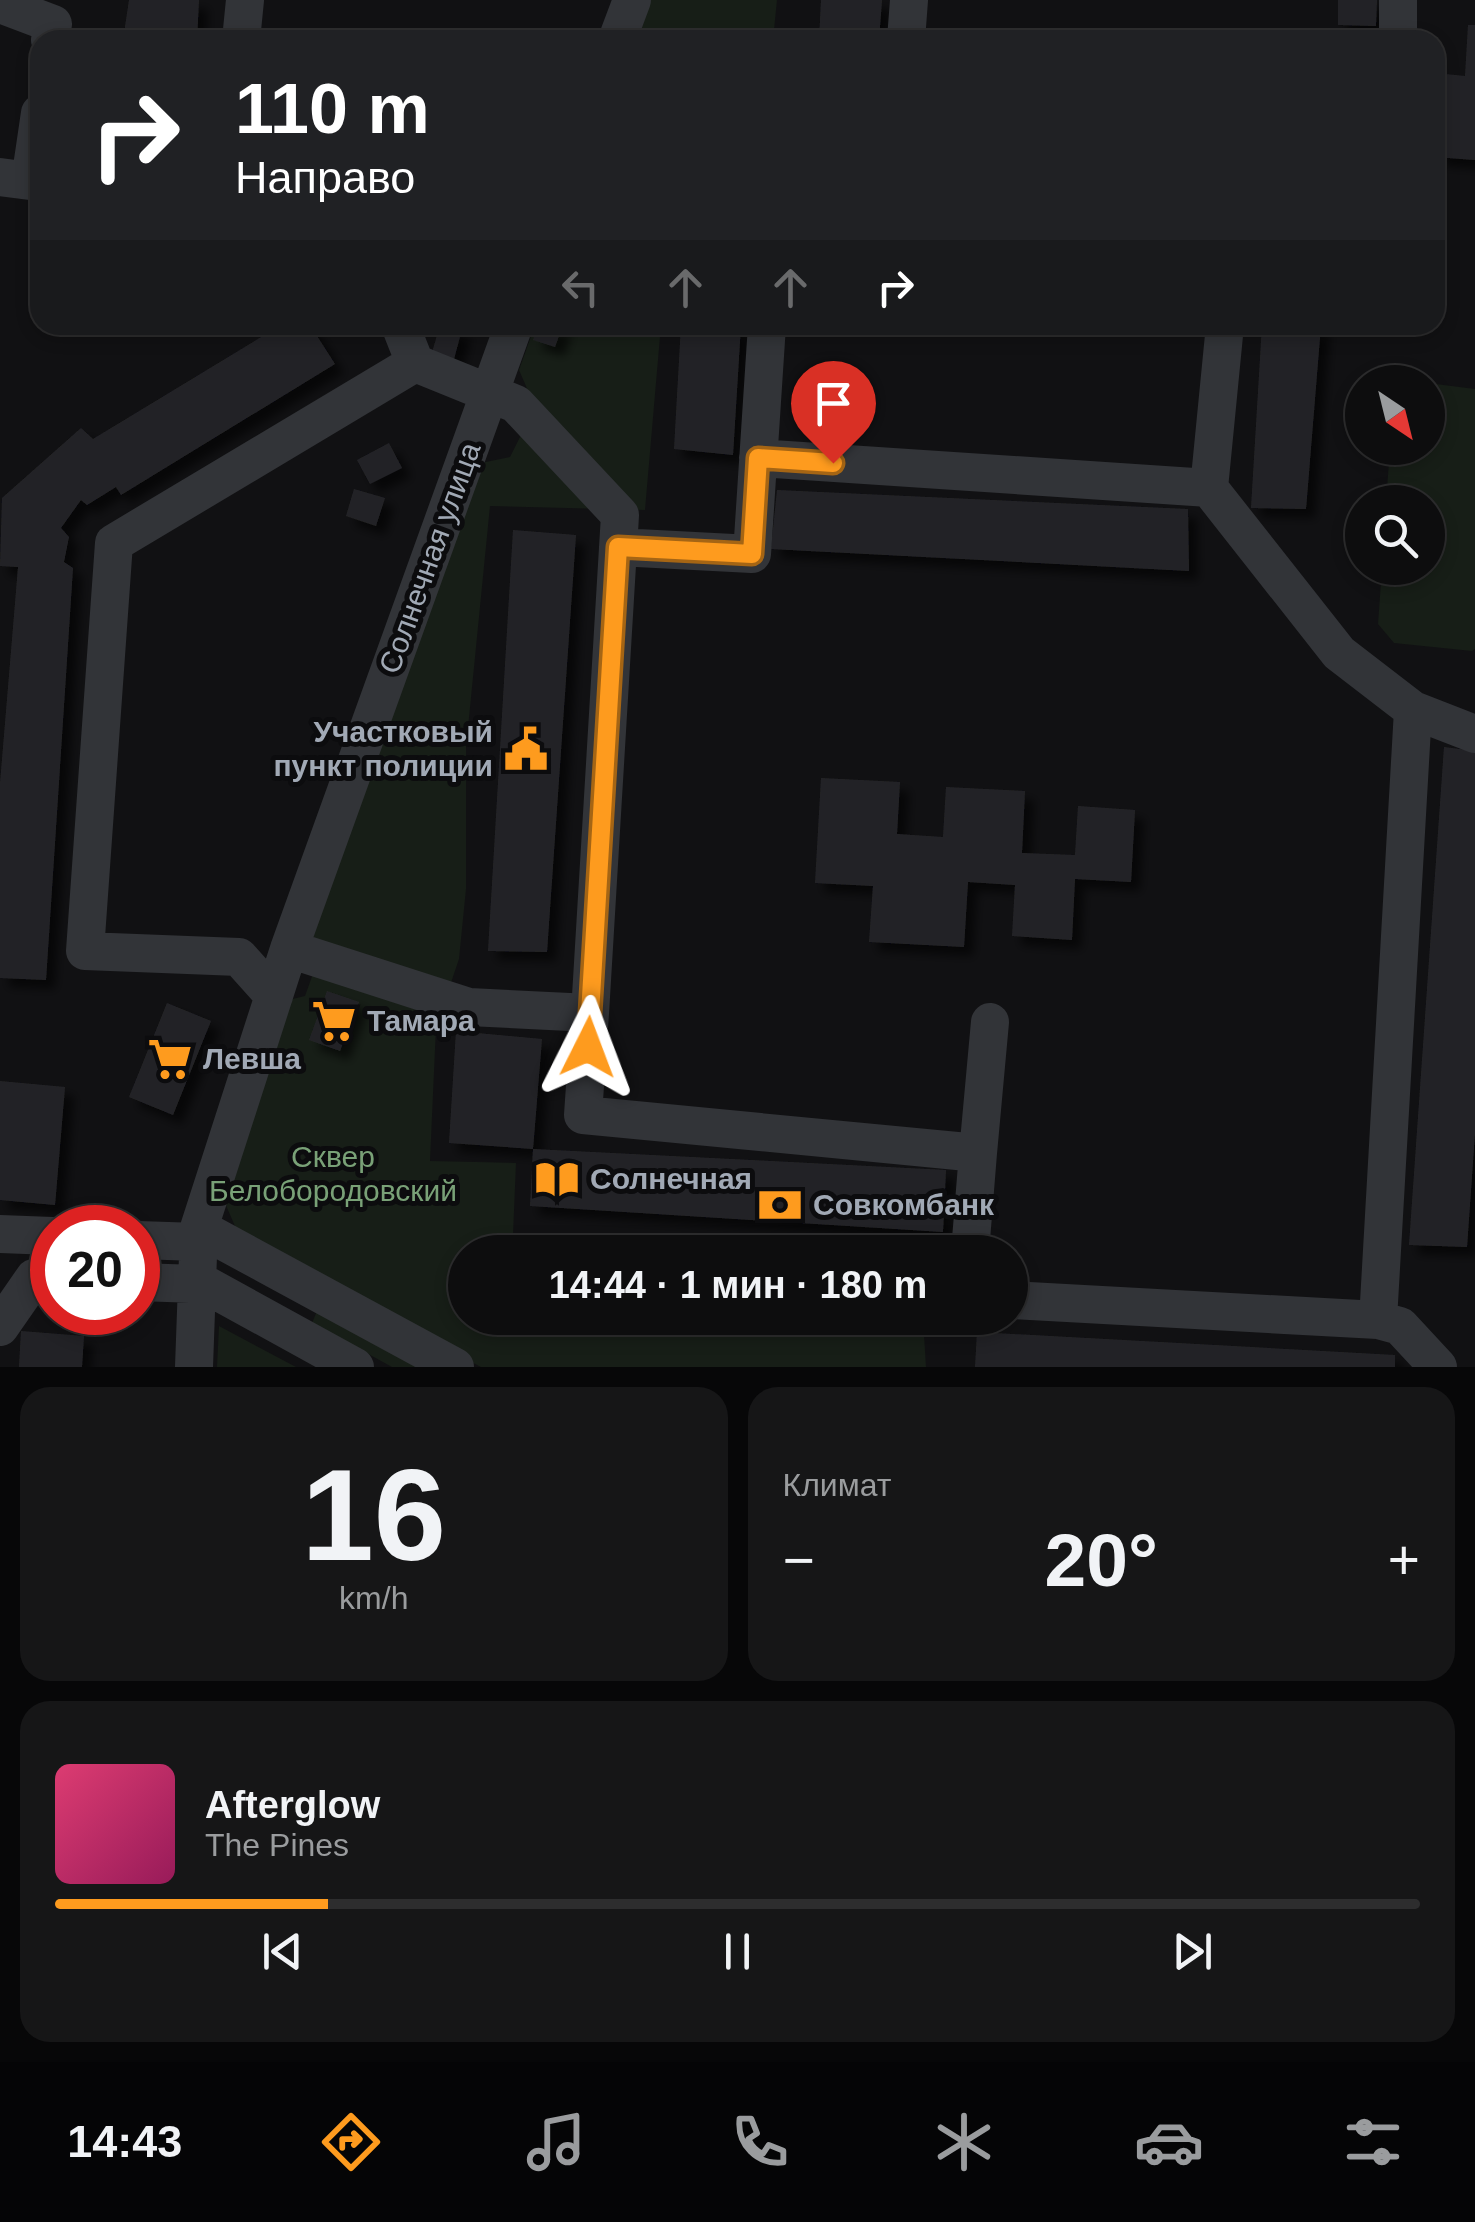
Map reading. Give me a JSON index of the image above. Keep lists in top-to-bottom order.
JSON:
{
  "streets": {
    "street": ["Солнечная улица"]
  },
  "parks": ["Сквер Белобородовский"],
  "places": {
    "public building": ["Участковый пункт полиции"],
    "supermarket": ["Тамара", "Левша"],
    "library": ["Солнечная"],
    "bank": ["Совкомбанк"]
  },
  "north": "bottom right",
  "page": {
    "turn": ["110 m", "Направо"],
    "limit": "20",
    "trip": "14:44 · 1 мин · 180 m",
    "tile": [
      ["16", "km/h"],
      "Климат"
    ],
    "heat": ["−", "20°", "+"],
    "song": ["Afterglow", "The Pines"],
    "tabs": "14:43"
  }
}
